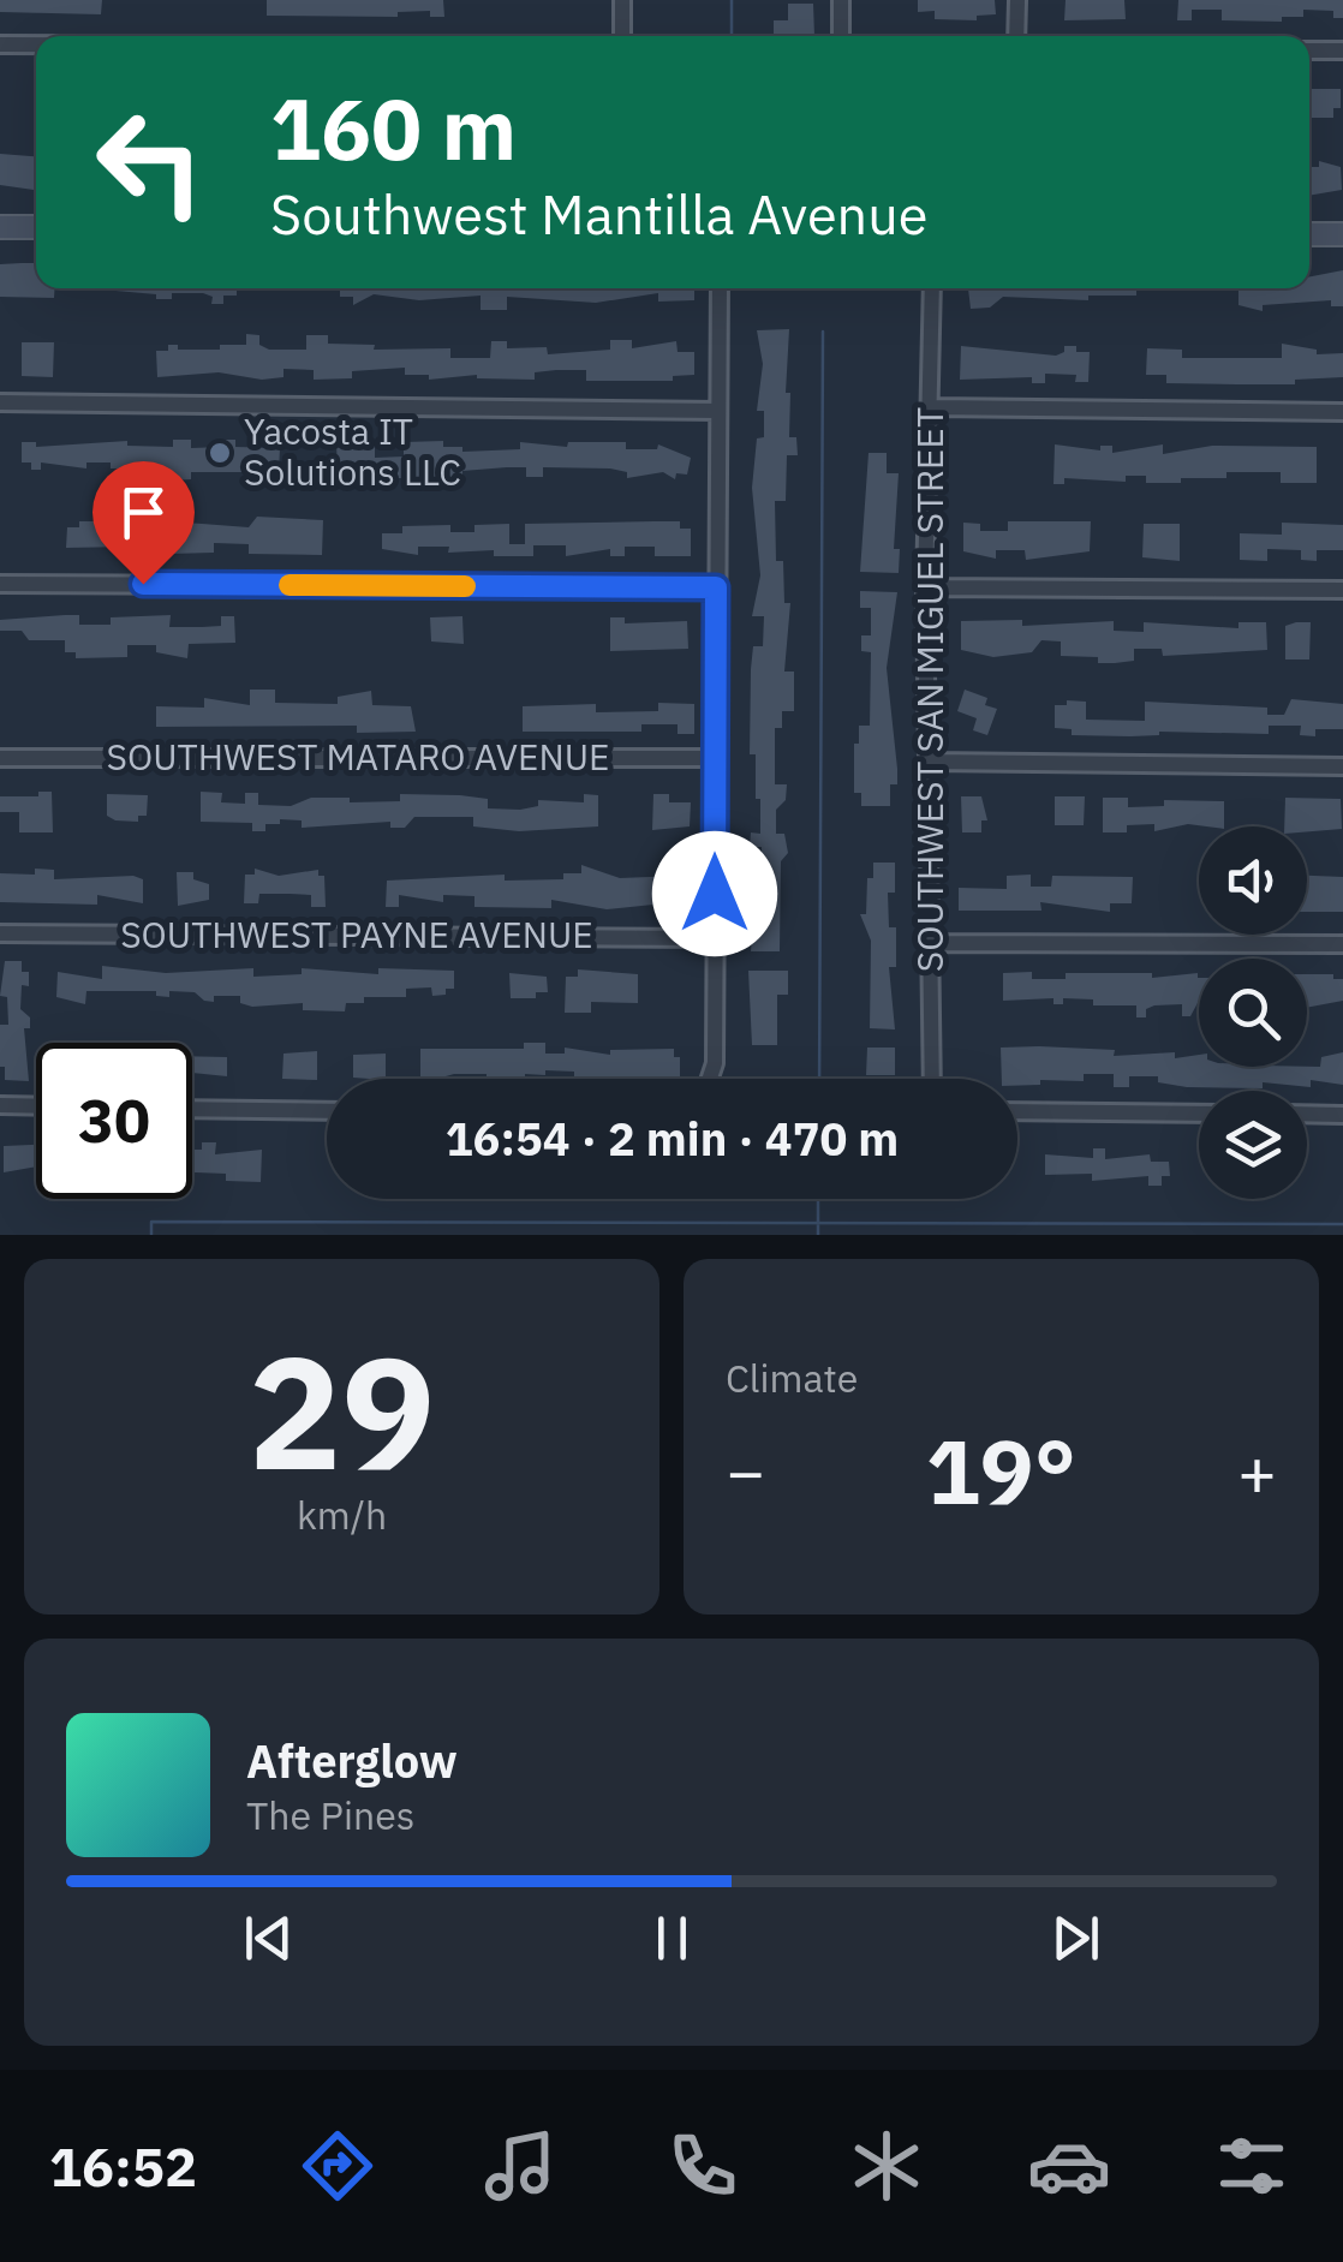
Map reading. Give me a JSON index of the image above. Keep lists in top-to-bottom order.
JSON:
{
  "streets": {
    "street": ["SOUTHWEST SAN MIGUEL STREET", "SOUTHWEST MATARO AVENUE", "SOUTHWEST PAYNE AVENUE"]
  },
  "places": ["Yacosta IT Solutions LLC"],
  "page": {
    "turn": ["160 m", "Southwest Mantilla Avenue"],
    "limit": "30",
    "trip": "16:54 · 2 min · 470 m",
    "tile": [
      ["29", "km/h"],
      "Climate"
    ],
    "heat": ["−", "19°", "+"],
    "song": ["Afterglow", "The Pines"],
    "tabs": "16:52"
  }
}
